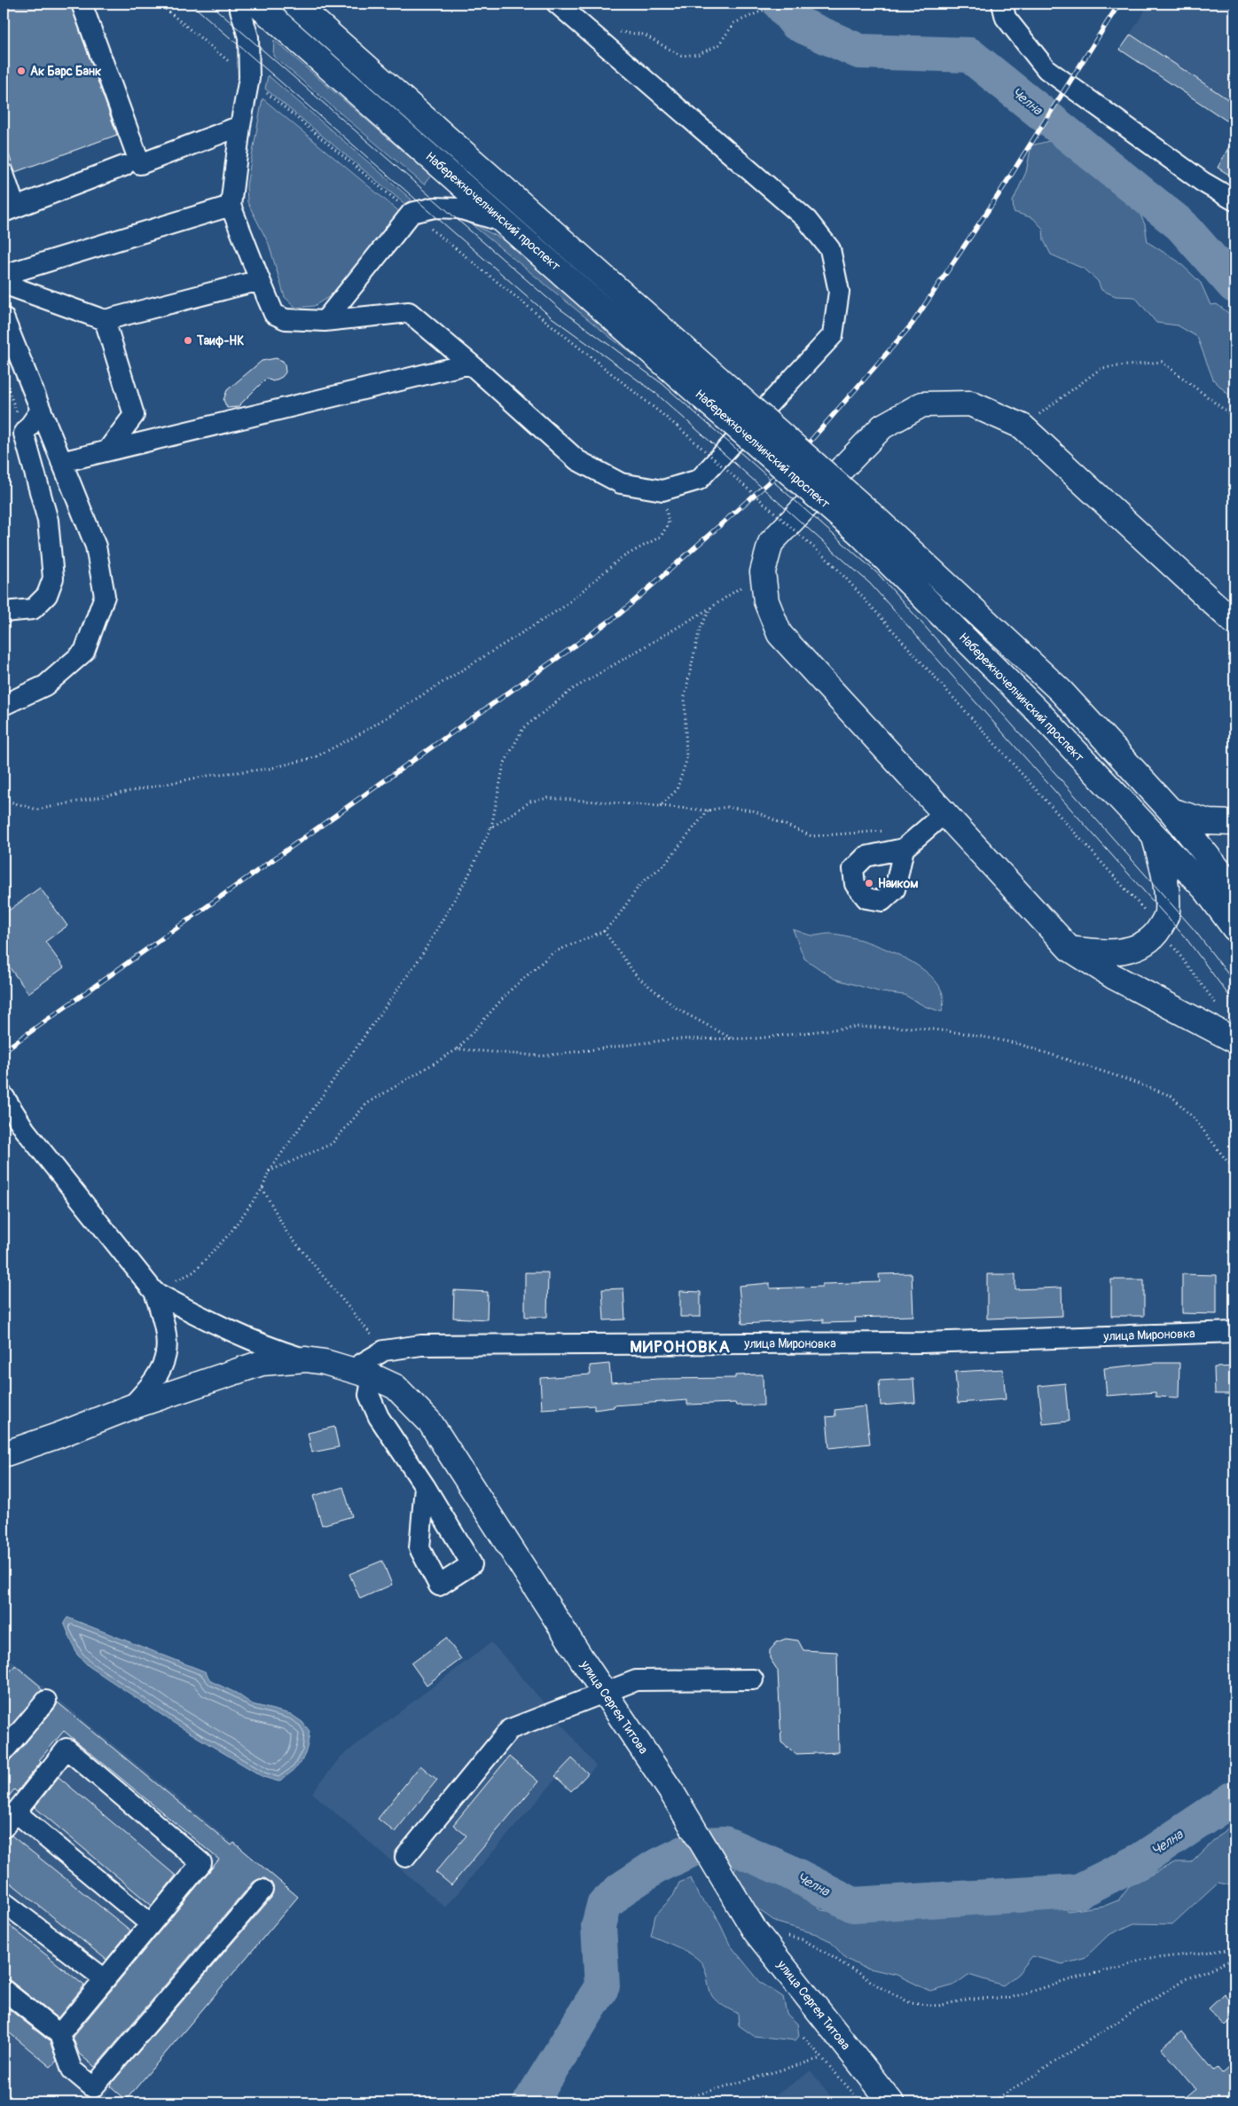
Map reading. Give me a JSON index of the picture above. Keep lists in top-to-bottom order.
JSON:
{
  "streets": {
    "main road": ["Набережночелнинский проспект", "улица Сергея Титова"],
    "street": ["улица Мироновка"]
  },
  "crossings": [
    ["улица Мироновка", "улица Сергея Титова"]
  ],
  "districts": ["МИРОНОВКА"],
  "water": ["Челна"],
  "places": ["Ак Барс Банк", "Таиф-НК", "Наиком"]
}
